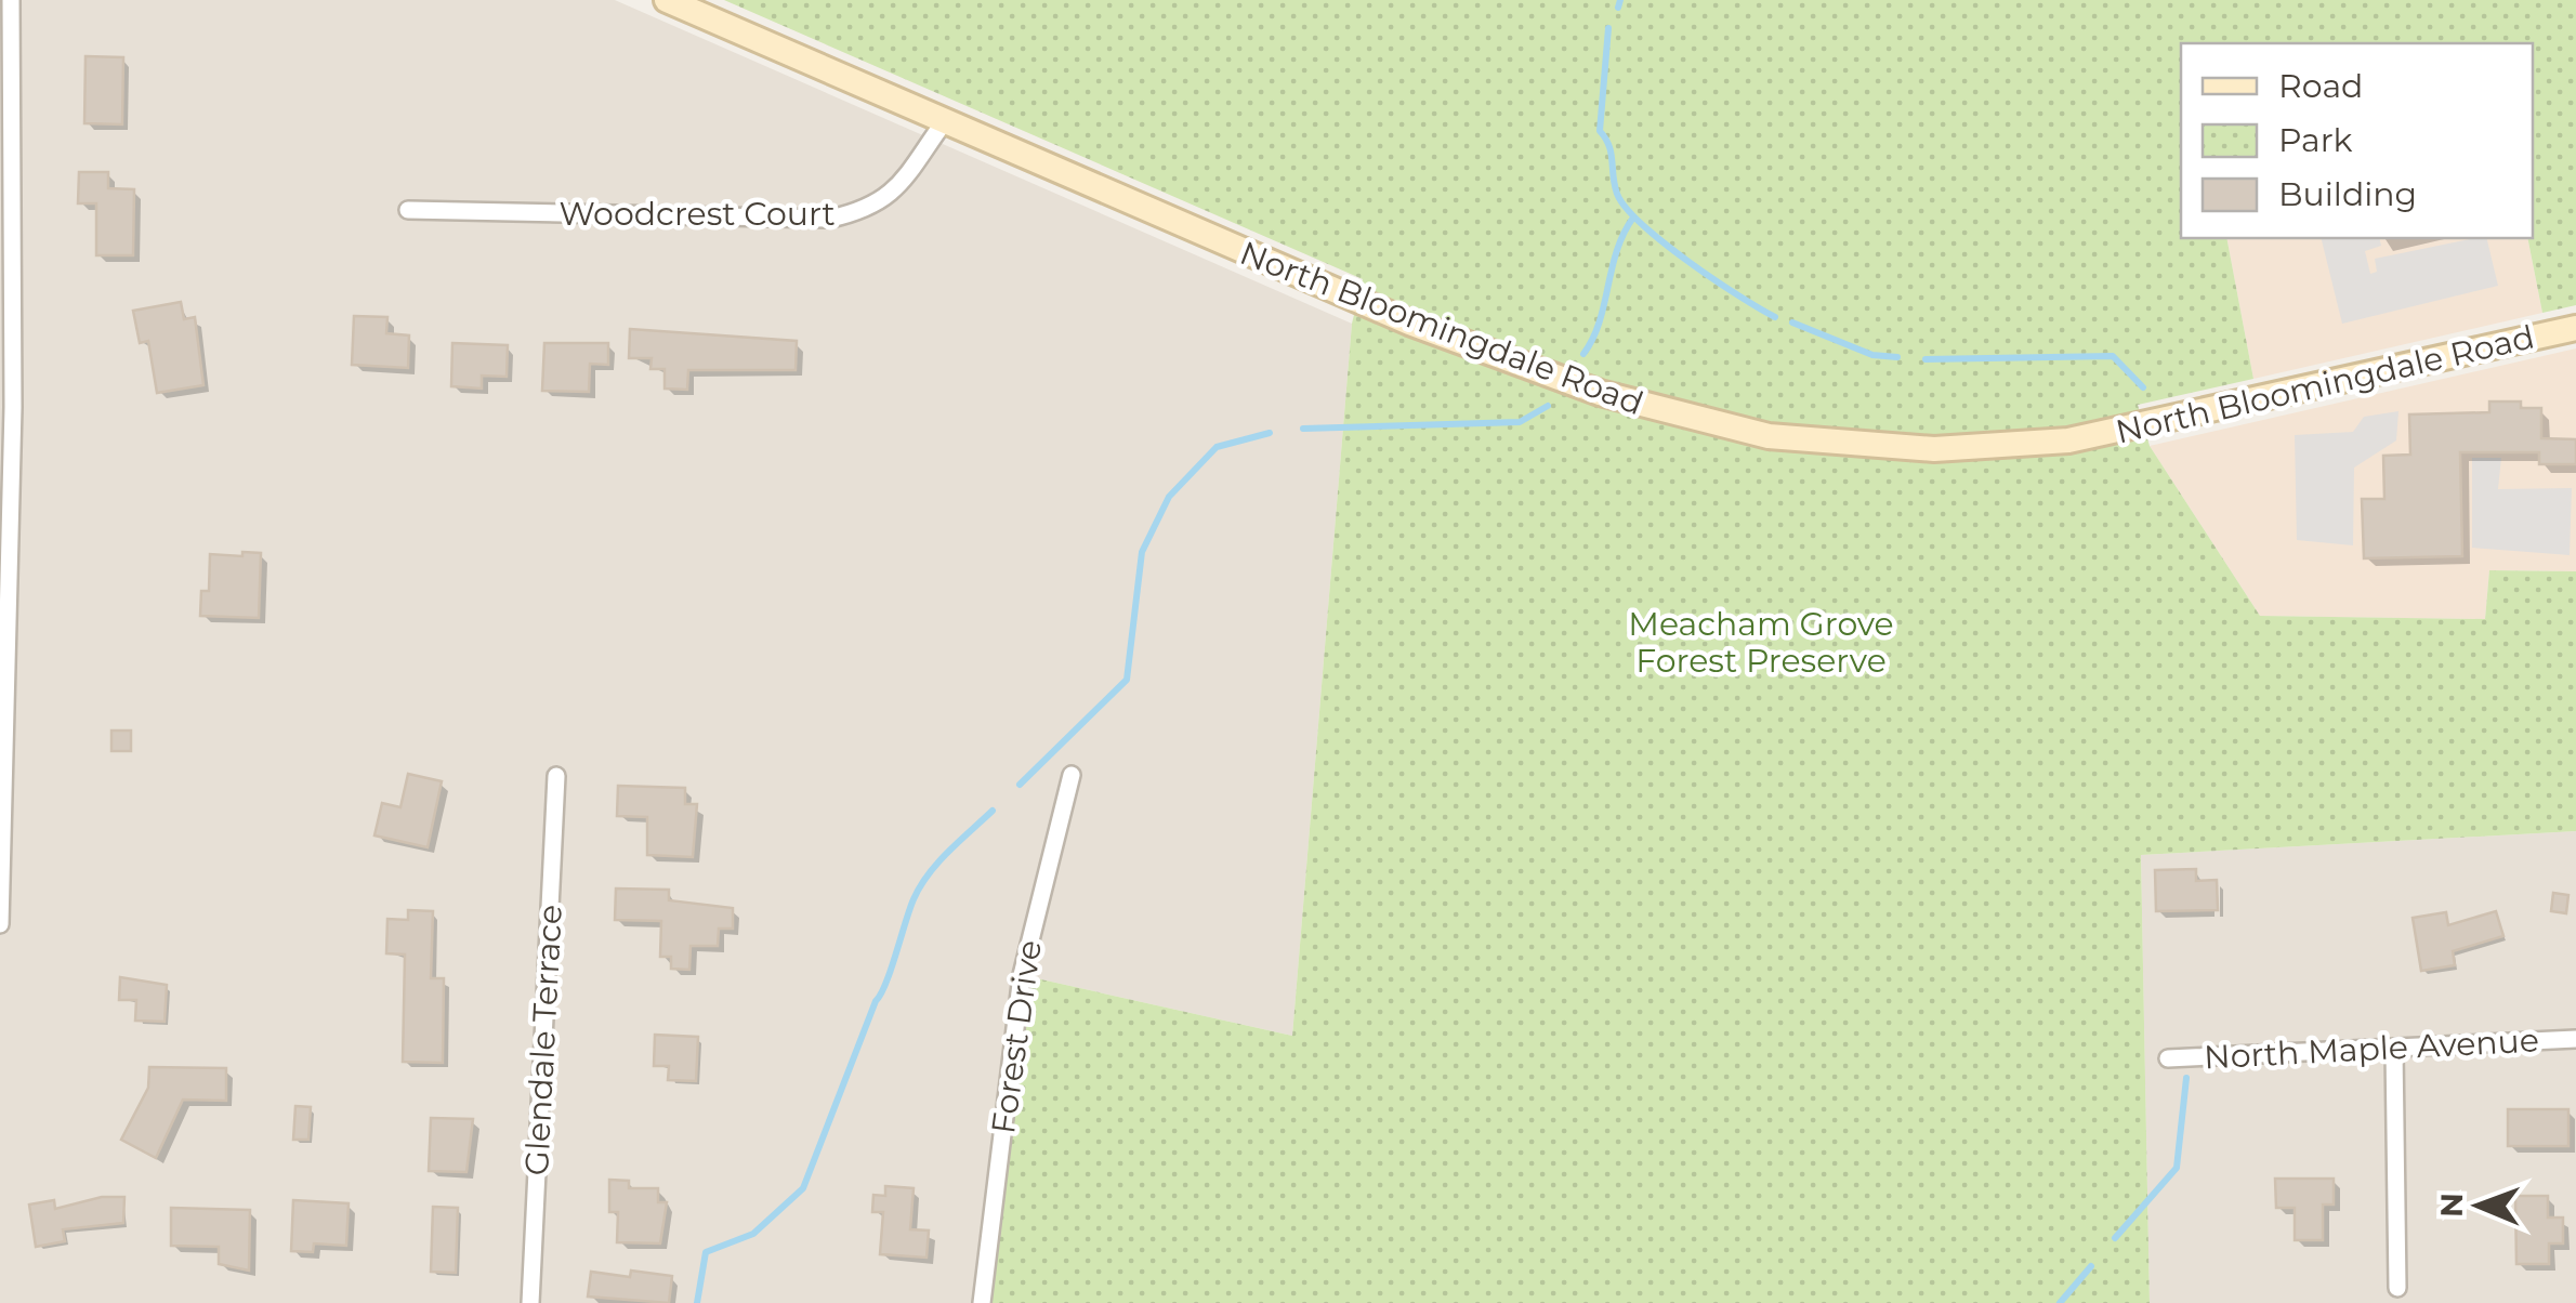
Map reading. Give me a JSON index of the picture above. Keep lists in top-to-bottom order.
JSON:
{
  "streets": {
    "main road": ["North Bloomingdale Road"],
    "street": [
      "Woodcrest Court",
      "Forest Drive",
      "Glendale Terrace",
      "North Maple Avenue"
    ]
  },
  "crossings": [
    ["Woodcrest Court", "North Bloomingdale Road"]
  ],
  "parks": ["Meacham Grove Forest Preserve"],
  "legend": ["Road", "Park", "Building"],
  "north": "left"
}
